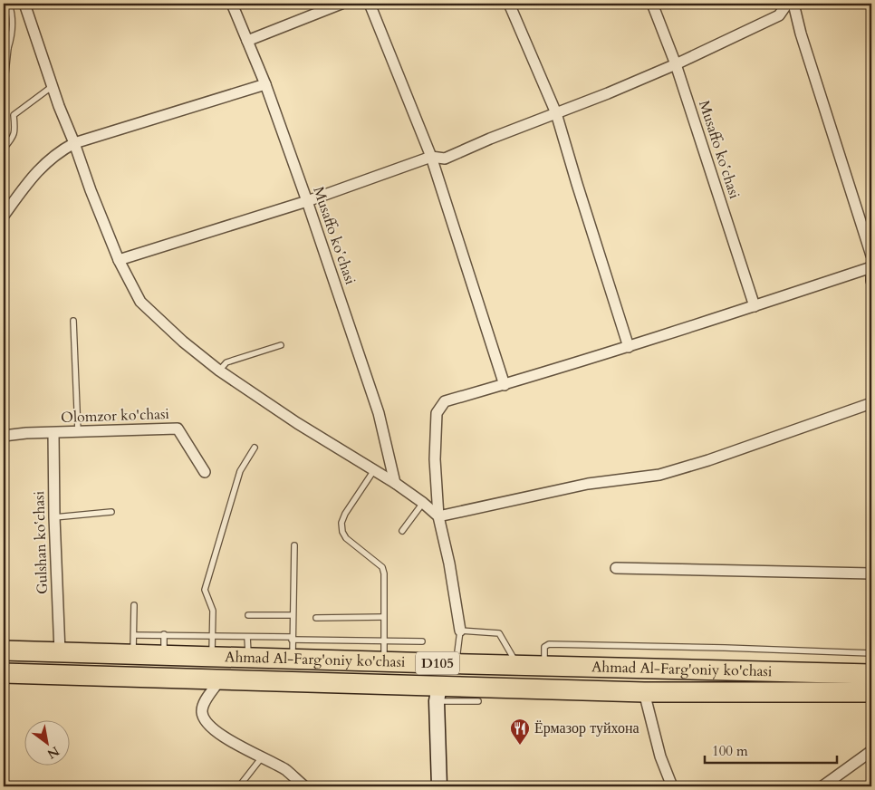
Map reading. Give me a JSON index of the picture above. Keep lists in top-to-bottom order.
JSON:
{
  "streets": {
    "highway": ["Ahmad Al-Farg'oniy ko'chasi", "D105"],
    "street": ["Musaffo koʻchasi", "Olomzor ko'chasi", "Gulshan koʻchasi"]
  },
  "crossings": [
    ["Olomzor ko'chasi", "Gulshan koʻchasi"],
    ["Gulshan koʻchasi", "Ahmad Al-Farg'oniy ko'chasi"]
  ],
  "places": {
    "restaurant": ["Ёрмазор туйхона"]
  },
  "scale_bar": "100 m",
  "north": "bottom right"
}
